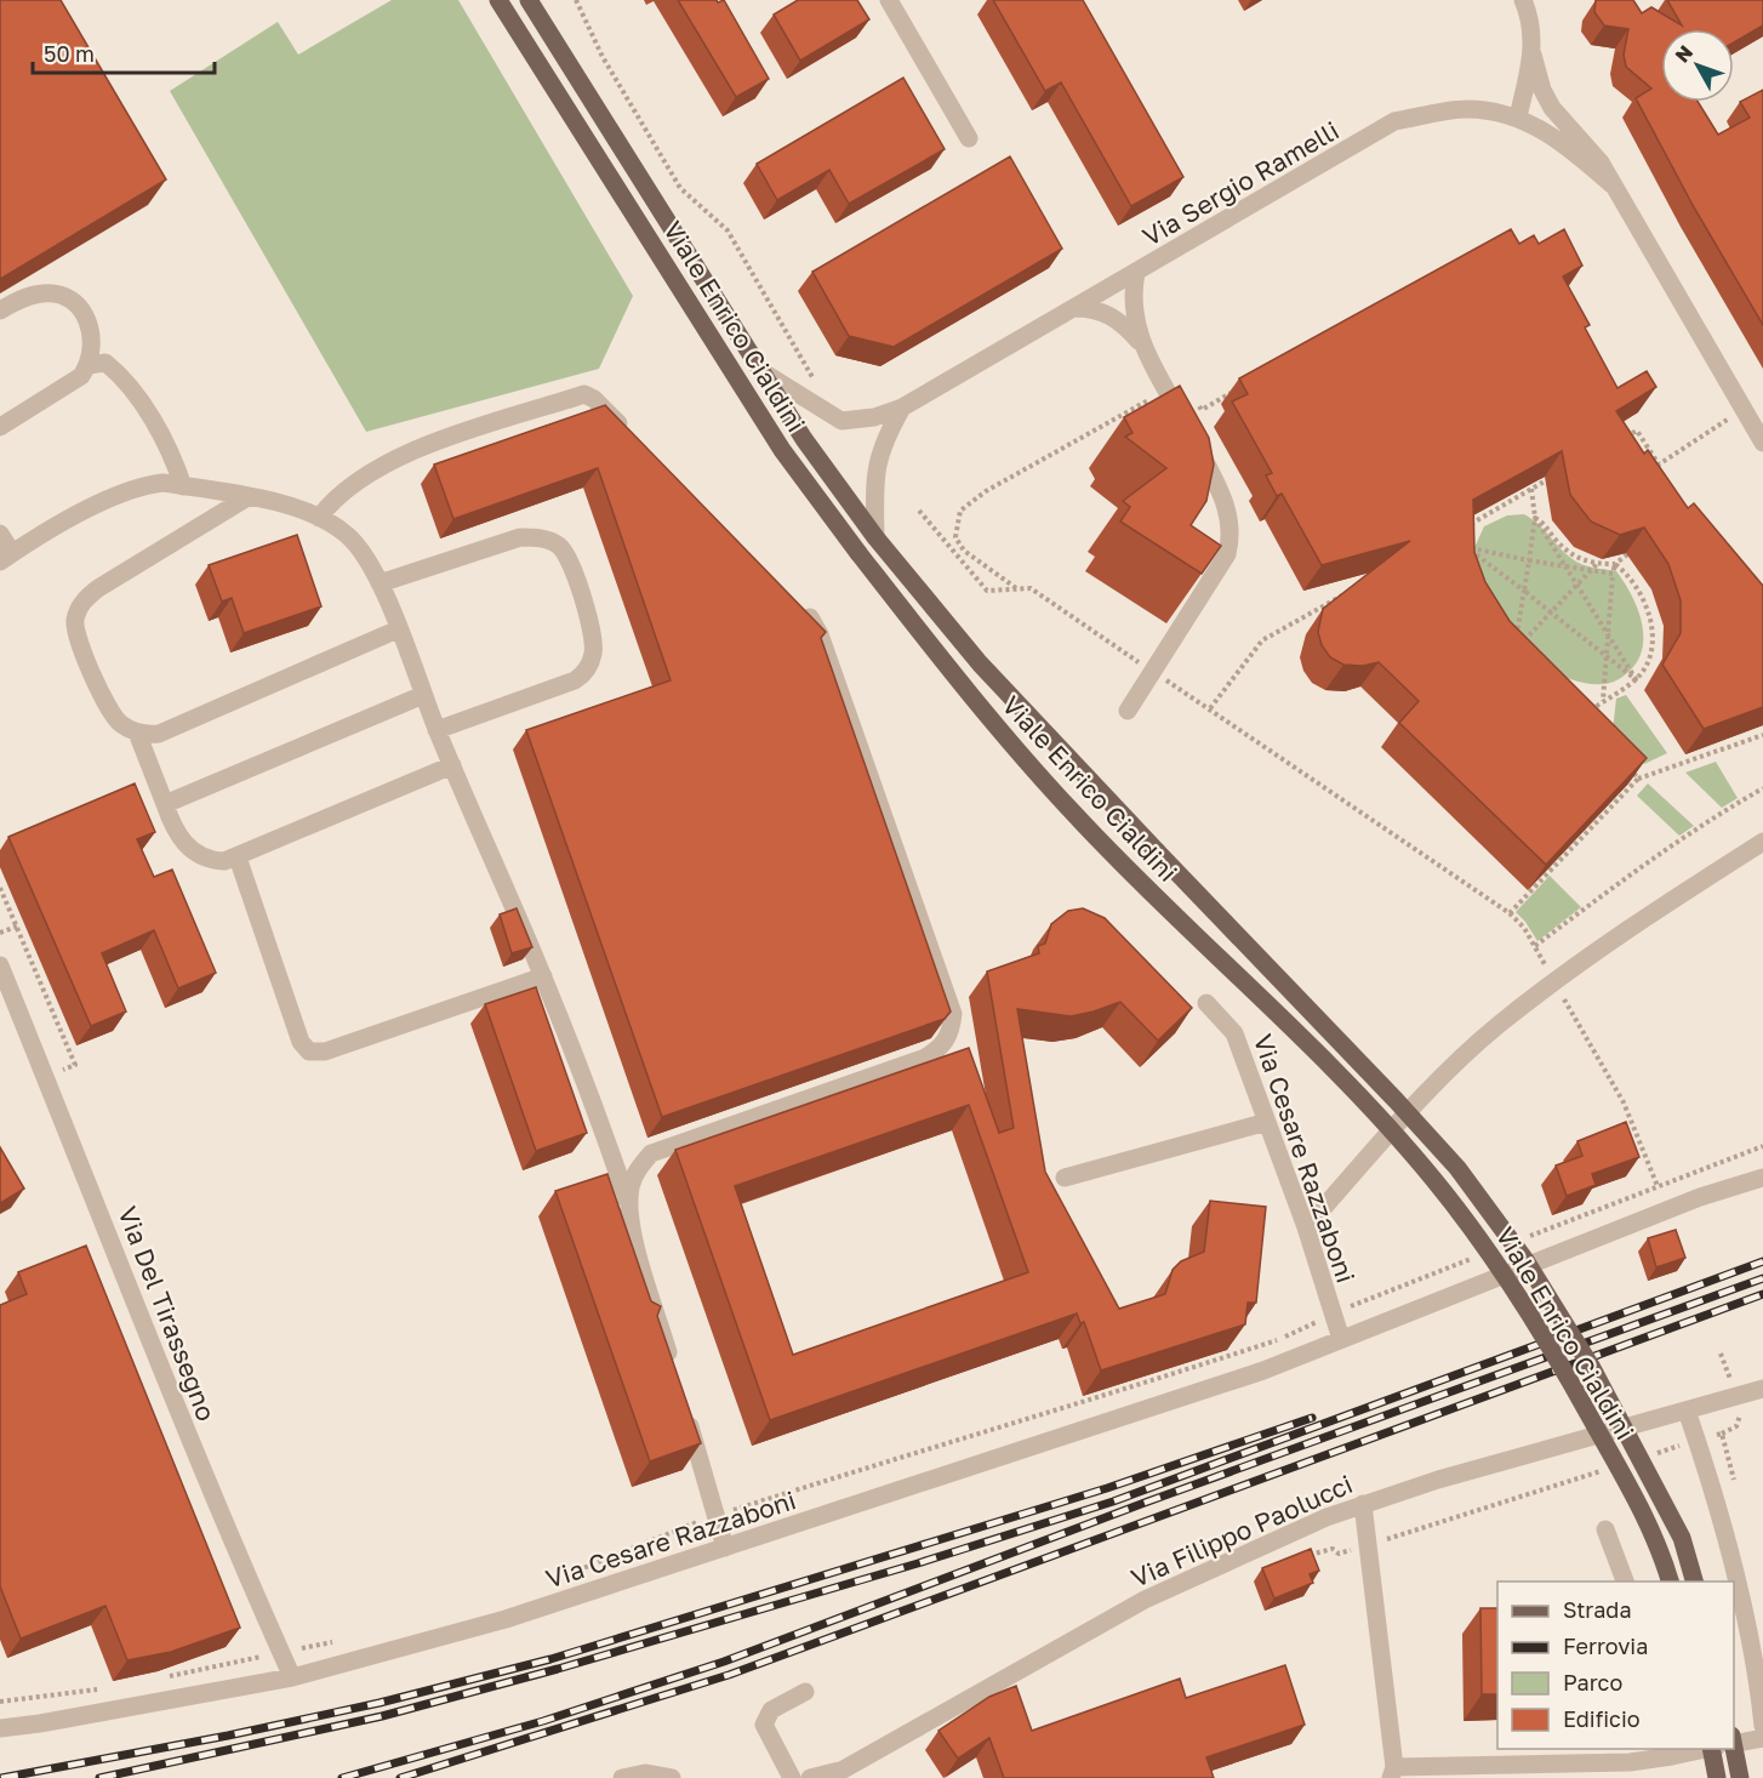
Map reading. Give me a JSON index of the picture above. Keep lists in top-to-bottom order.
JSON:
{
  "streets": {
    "main road": ["Viale Enrico Cialdini"],
    "street": [
      "Via Sergio Ramelli",
      "Via Cesare Razzaboni",
      "Via Del Tirassegno",
      "Via Filippo Paolucci"
    ]
  },
  "crossings": [
    ["Via Sergio Ramelli", "Viale Enrico Cialdini"],
    ["Via Cesare Razzaboni", "Via Del Tirassegno"]
  ],
  "legend": [
    "Strada",
    "Ferrovia",
    "Parco",
    "Edificio"
  ],
  "scale_bar": "50 m",
  "north": "top left"
}
